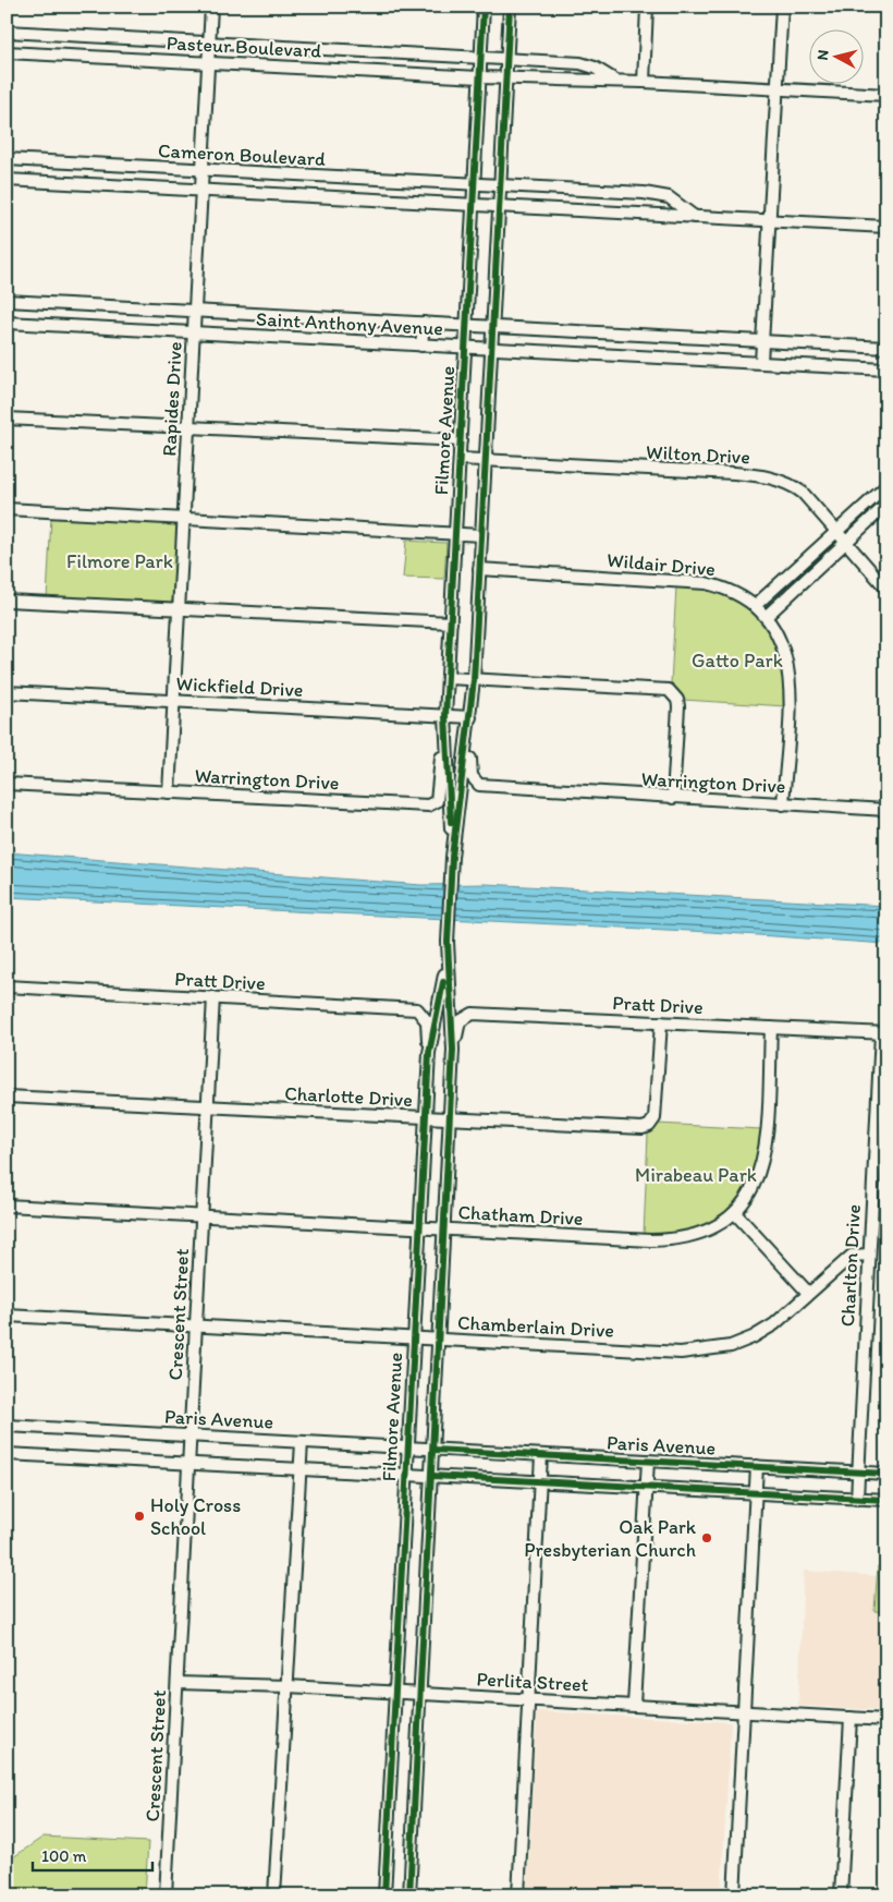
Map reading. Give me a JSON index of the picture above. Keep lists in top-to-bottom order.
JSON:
{
  "streets": {
    "street": [
      "Pasteur Boulevard",
      "Cameron Boulevard",
      "Saint Anthony Avenue",
      "Rapides Drive",
      "Filmore Avenue",
      "Wilton Drive",
      "Wildair Drive",
      "Wickfield Drive",
      "Warrington Drive",
      "Pratt Drive",
      "Charlotte Drive",
      "Chatham Drive",
      "Charlton Drive",
      "Crescent Street",
      "Chamberlain Drive",
      "Paris Avenue",
      "Perlita Street"
    ]
  },
  "crossings": [
    ["Pasteur Boulevard", "Rapides Drive"],
    ["Pasteur Boulevard", "Filmore Avenue"],
    ["Cameron Boulevard", "Rapides Drive"],
    ["Cameron Boulevard", "Filmore Avenue"],
    ["Saint Anthony Avenue", "Rapides Drive"],
    ["Saint Anthony Avenue", "Filmore Avenue"],
    ["Rapides Drive", "Wickfield Drive"],
    ["Rapides Drive", "Warrington Drive"],
    ["Filmore Avenue", "Wilton Drive"],
    ["Filmore Avenue", "Wildair Drive"],
    ["Filmore Avenue", "Wickfield Drive"],
    ["Filmore Avenue", "Warrington Drive"],
    ["Filmore Avenue", "Pratt Drive"],
    ["Filmore Avenue", "Charlotte Drive"],
    ["Filmore Avenue", "Chatham Drive"],
    ["Filmore Avenue", "Chamberlain Drive"],
    ["Filmore Avenue", "Paris Avenue"],
    ["Filmore Avenue", "Perlita Street"],
    ["Wildair Drive", "Warrington Drive"],
    ["Wickfield Drive", "Warrington Drive"],
    ["Pratt Drive", "Charlotte Drive"],
    ["Pratt Drive", "Chatham Drive"],
    ["Pratt Drive", "Charlton Drive"],
    ["Pratt Drive", "Crescent Street"],
    ["Charlotte Drive", "Crescent Street"],
    ["Chatham Drive", "Crescent Street"],
    ["Charlton Drive", "Chamberlain Drive"],
    ["Charlton Drive", "Paris Avenue"],
    ["Crescent Street", "Chamberlain Drive"],
    ["Crescent Street", "Paris Avenue"],
    ["Crescent Street", "Perlita Street"]
  ],
  "parks": ["Filmore Park", "Gatto Park", "Mirabeau Park"],
  "places": ["Holy Cross School", "Oak Park Presbyterian Church"],
  "scale_bar": "100 m",
  "north": "left"
}
